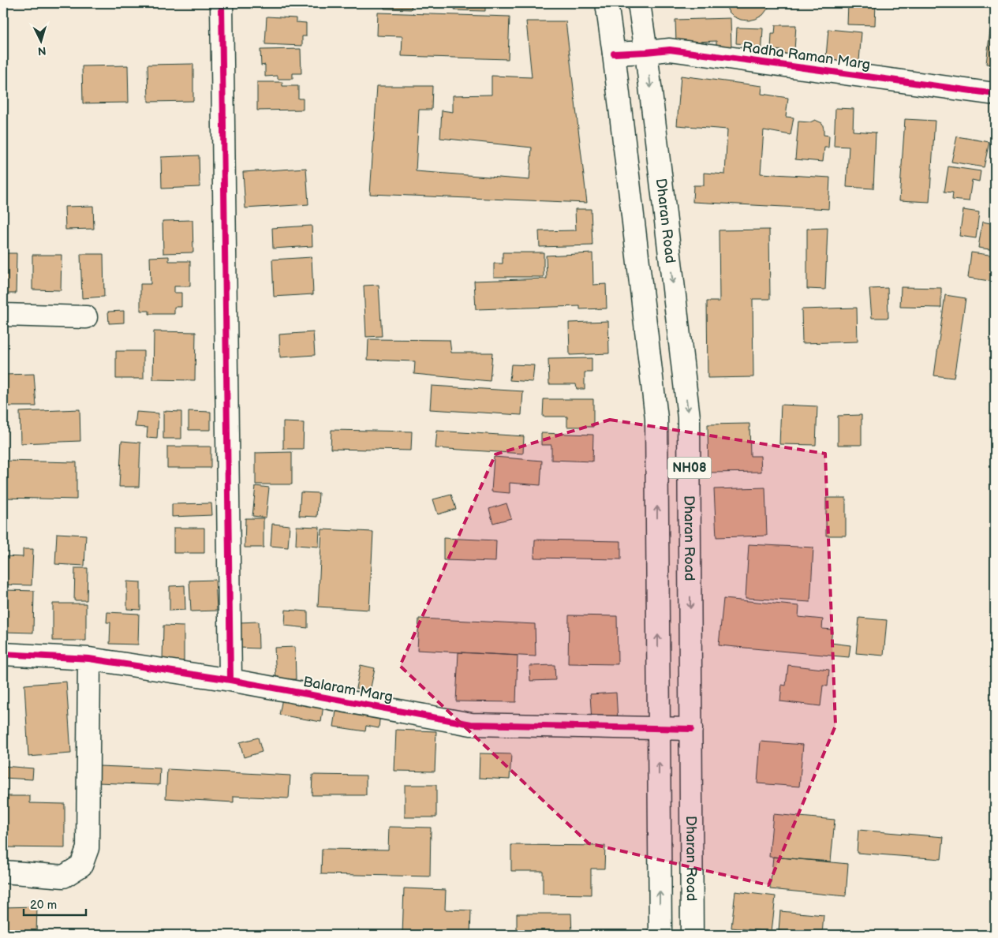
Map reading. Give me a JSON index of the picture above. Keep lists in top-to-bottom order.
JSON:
{
  "streets": {
    "street": [
      "Radha Raman Marg",
      "Dharan Road",
      "NH08",
      "Balaram Marg"
    ]
  },
  "crossings": [
    ["Radha Raman Marg", "Dharan Road"],
    ["Radha Raman Marg", "NH08"],
    ["Dharan Road", "Balaram Marg"],
    ["NH08", "Balaram Marg"]
  ],
  "scale_bar": "20 m",
  "north": "bottom"
}
